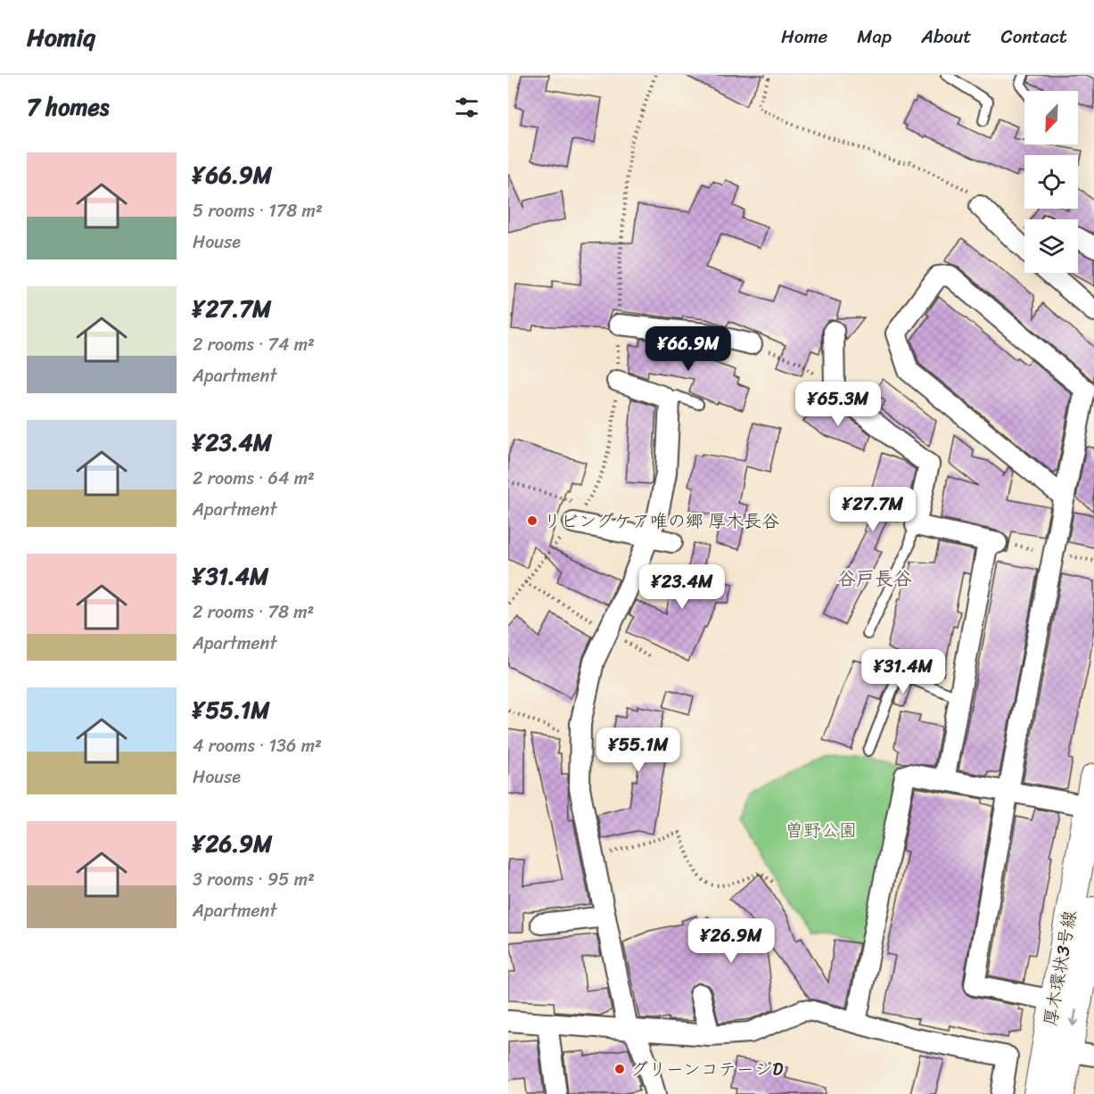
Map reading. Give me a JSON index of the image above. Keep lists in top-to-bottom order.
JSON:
{
  "streets": {
    "street": ["厚木環状3号線"]
  },
  "districts": ["谷戸長谷"],
  "parks": ["曽野公園"],
  "places": ["リビングケア唯の郷 厚木長谷", "グリーンコテージD"],
  "north": "bottom left",
  "page": {
    "header": "Homiq",
    "nav": [
      "Home",
      "Map",
      "About",
      "Contact"
    ],
    "heading": "7 homes",
    "list": [
      {
        "name": "¥66.9M",
        "note": "5 rooms · 178 m² · House"
      },
      {
        "name": "¥27.7M",
        "note": "2 rooms · 74 m² · Apartment"
      },
      {
        "name": "¥23.4M",
        "note": "2 rooms · 64 m² · Apartment"
      },
      {
        "name": "¥31.4M",
        "note": "2 rooms · 78 m² · Apartment"
      },
      {
        "name": "¥55.1M",
        "note": "4 rooms · 136 m² · House"
      },
      {
        "name": "¥26.9M",
        "note": "3 rooms · 95 m² · Apartment"
      }
    ],
    "price": [
      "¥66.9M",
      "¥65.3M",
      "¥27.7M",
      "¥23.4M",
      "¥31.4M",
      "¥55.1M",
      "¥26.9M"
    ]
  }
}
